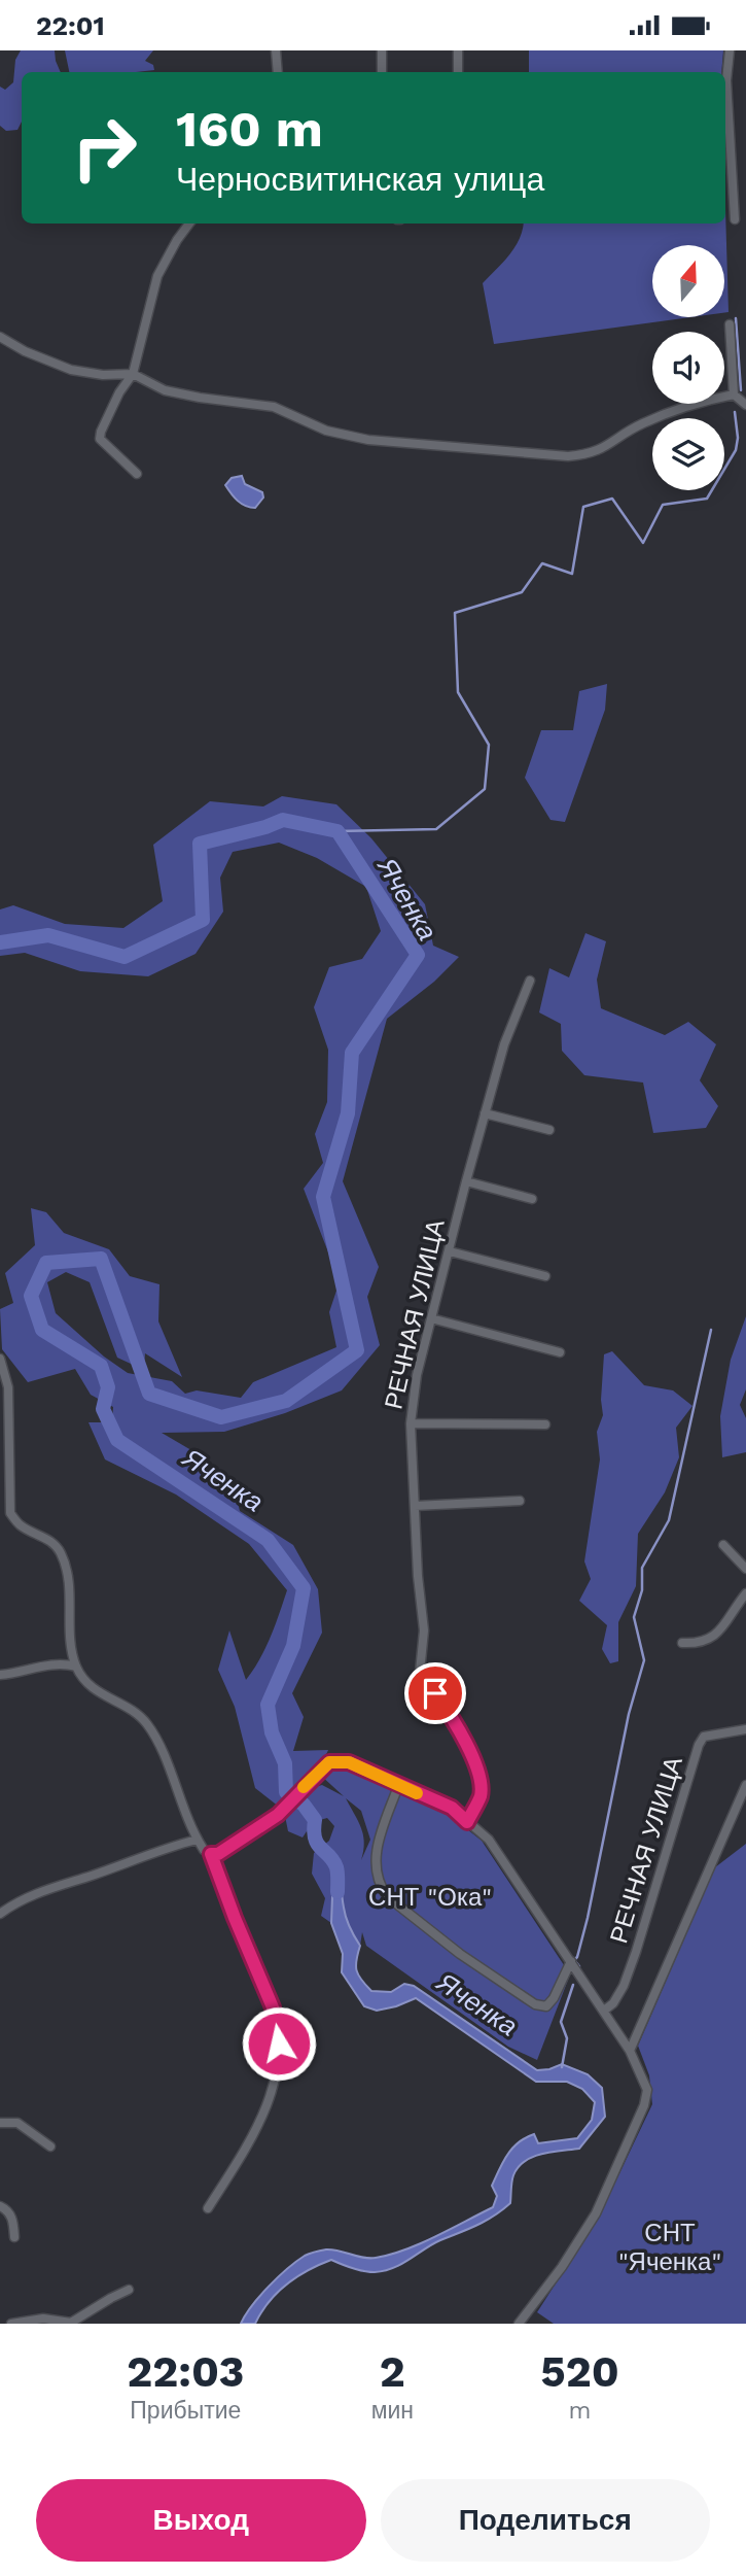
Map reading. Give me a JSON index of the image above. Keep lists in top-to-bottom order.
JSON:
{
  "streets": {
    "street": ["РЕЧНАЯ УЛИЦА"]
  },
  "water": ["Яченка"],
  "parks": ["СНТ \"Ока\"", "СНТ \"Яченка\""],
  "north": "top",
  "page": {
    "status": "22:01",
    "turn": ["160 m", "Черносвитинская улица"],
    "eta": [
      "22:03",
      "Прибытие",
      "2",
      "мин",
      "520",
      "m"
    ],
    "buttons": ["Выход", "Поделиться"]
  }
}
